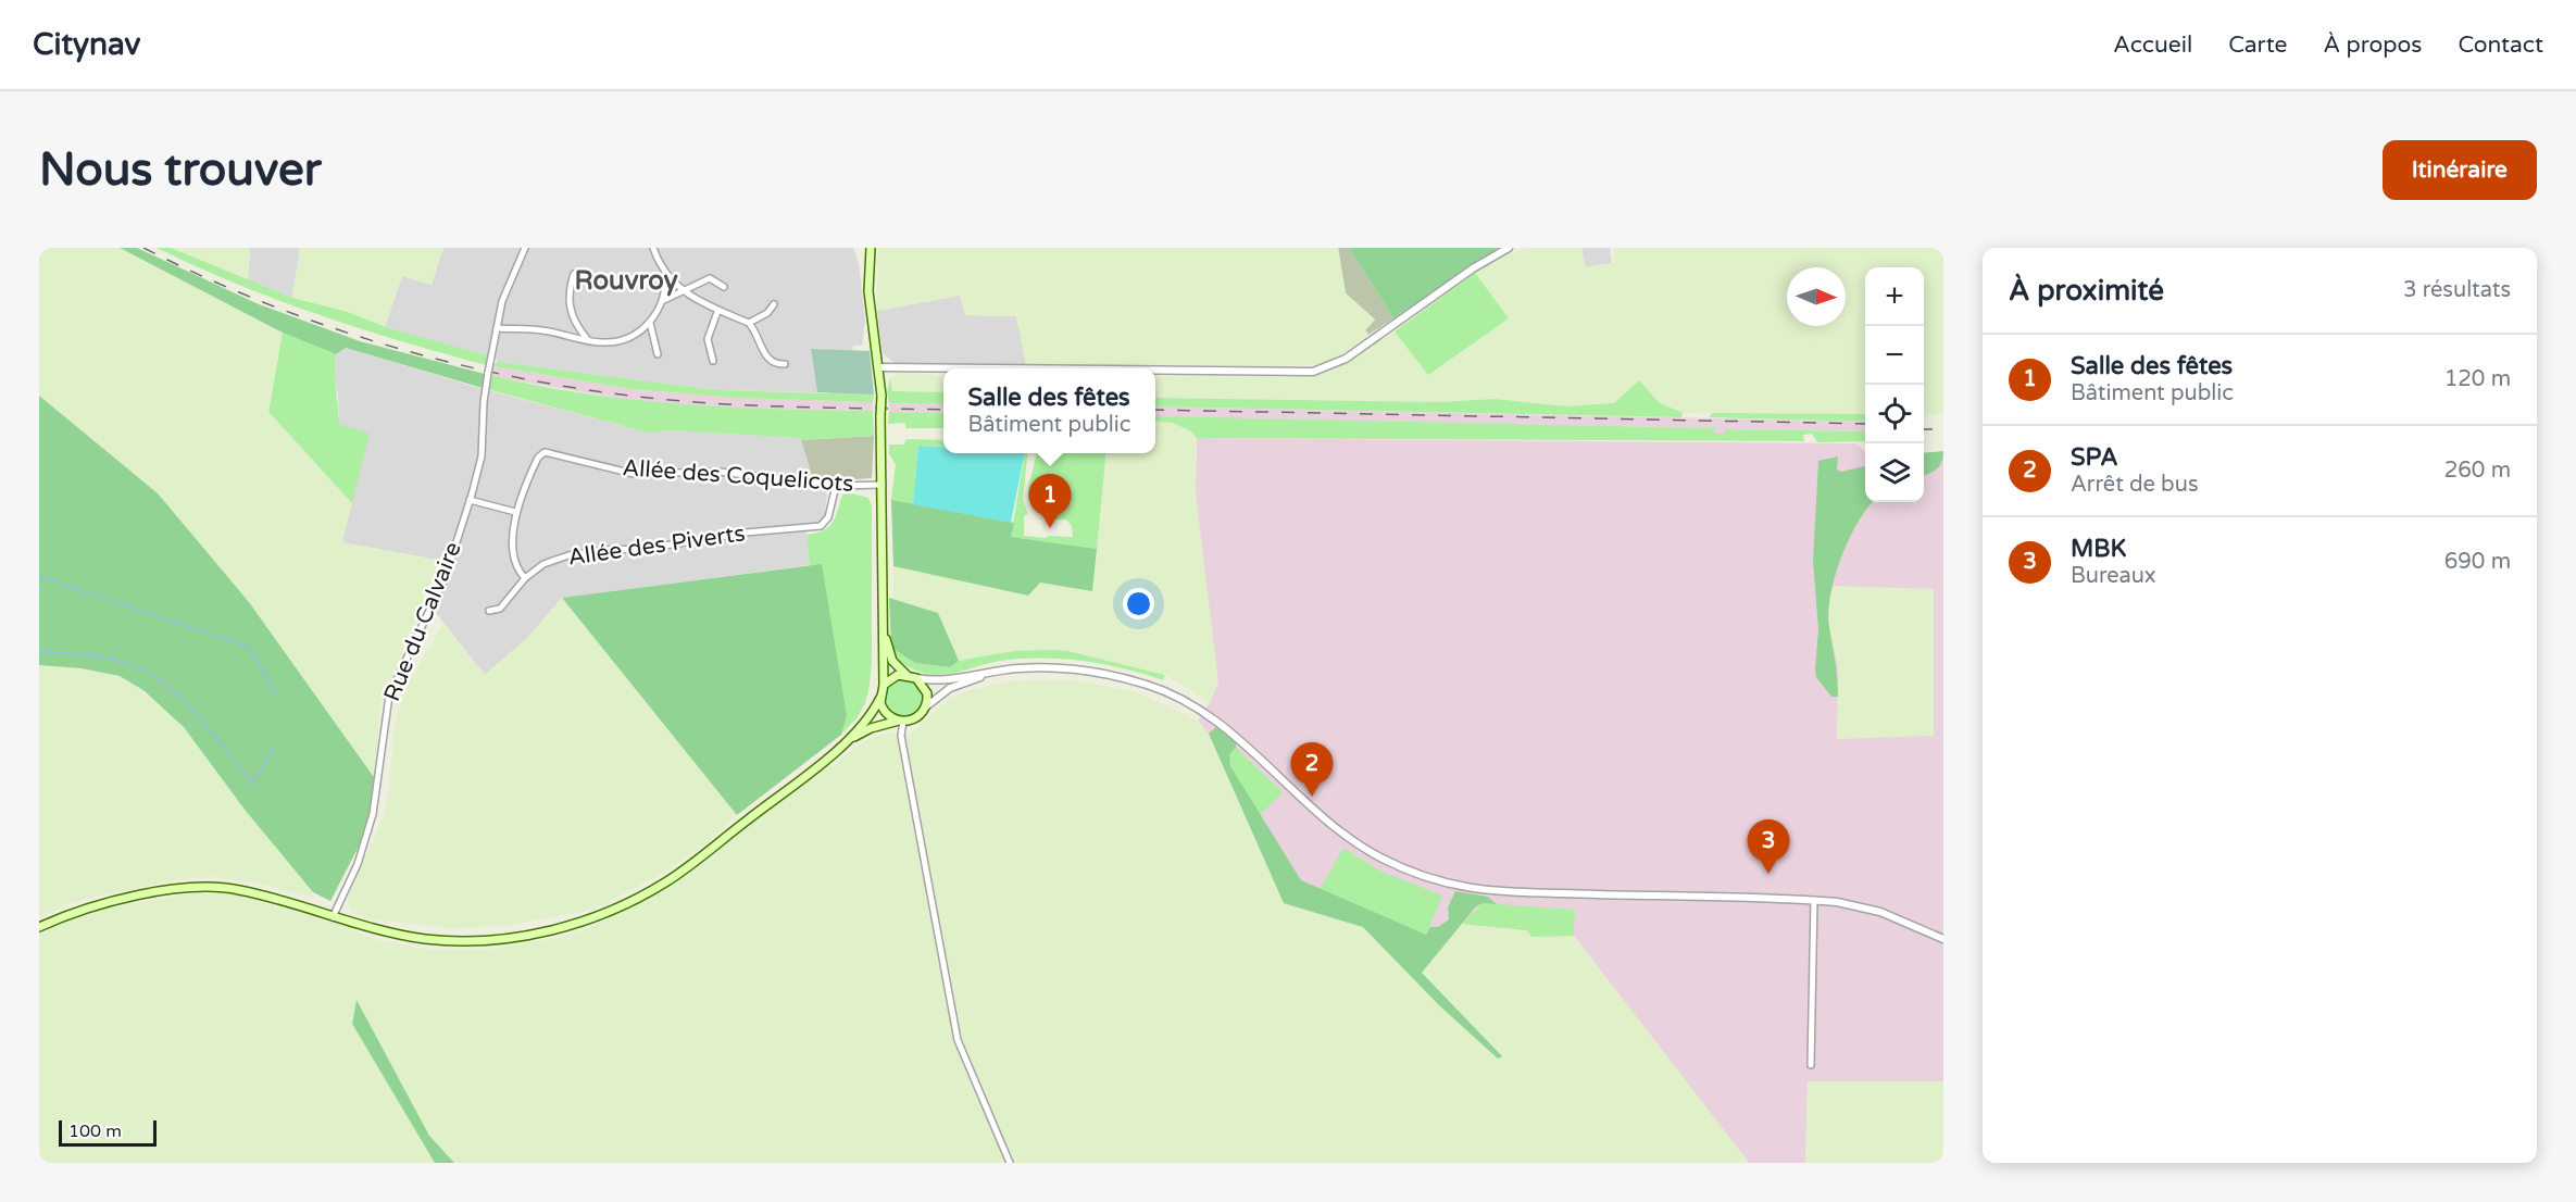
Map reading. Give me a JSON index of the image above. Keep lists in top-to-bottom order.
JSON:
{
  "streets": {
    "street": ["Allée des Coquelicots", "Allée des Piverts", "Rue du Calvaire"]
  },
  "crossings": [
    ["Allée des Coquelicots", "Allée des Piverts"]
  ],
  "districts": ["Rouvroy"],
  "scale_bar": "100 m",
  "north": "right",
  "page": {
    "header": "Citynav",
    "nav": [
      "Accueil",
      "Carte",
      "À propos",
      "Contact"
    ],
    "buttons": "Itinéraire",
    "title": "Nous trouver",
    "heading": ["À proximité", "3 résultats"],
    "map_buttons": ["+", "−"],
    "list": [
      {
        "mark": "1",
        "name": "Salle des fêtes",
        "note": "Bâtiment public",
        "value": "120 m"
      },
      {
        "mark": "2",
        "name": "SPA",
        "note": "Arrêt de bus",
        "value": "260 m"
      },
      {
        "mark": "3",
        "name": "MBK",
        "note": "Bureaux",
        "value": "690 m"
      }
    ],
    "popup": ["Salle des fêtes", "Bâtiment public"],
    "pins": ["1", "2", "3"],
    "scale": "100 m"
  }
}
